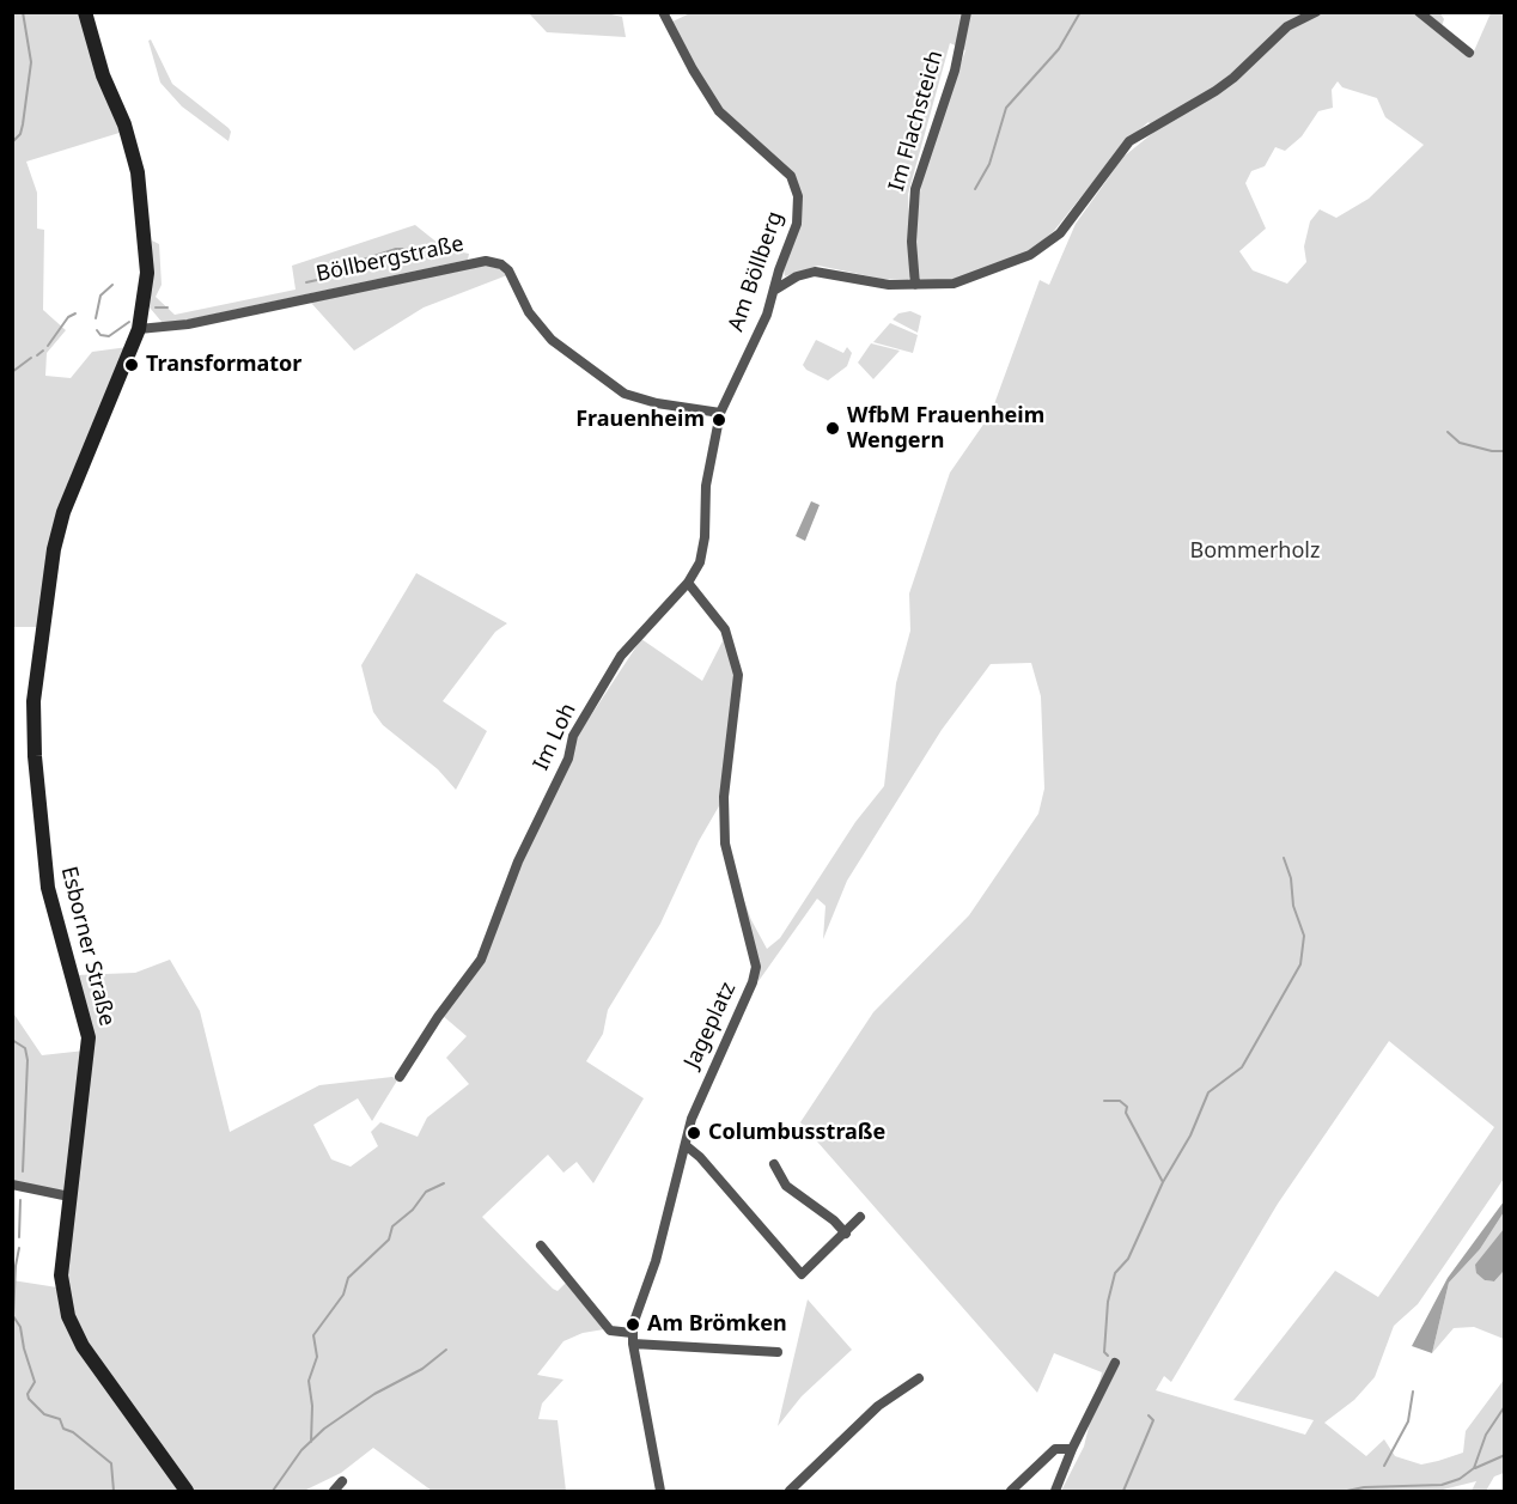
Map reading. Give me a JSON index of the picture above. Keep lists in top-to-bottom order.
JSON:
{
  "streets": {
    "main road": ["Esborner Straße"],
    "street": [
      "Im Flachsteich",
      "Böllbergstraße",
      "Am Böllberg",
      "Im Loh",
      "Jageplatz"
    ]
  },
  "crossings": [
    ["Böllbergstraße", "Am Böllberg"],
    ["Böllbergstraße", "Im Loh"],
    ["Böllbergstraße", "Esborner Straße"],
    ["Am Böllberg", "Im Loh"],
    ["Im Loh", "Jageplatz"]
  ],
  "parks": ["Bommerholz"],
  "places": [
    "Transformator",
    "Frauenheim",
    "WfbM Frauenheim Wengern",
    "Columbusstraße",
    "Am Brömken"
  ]
}
